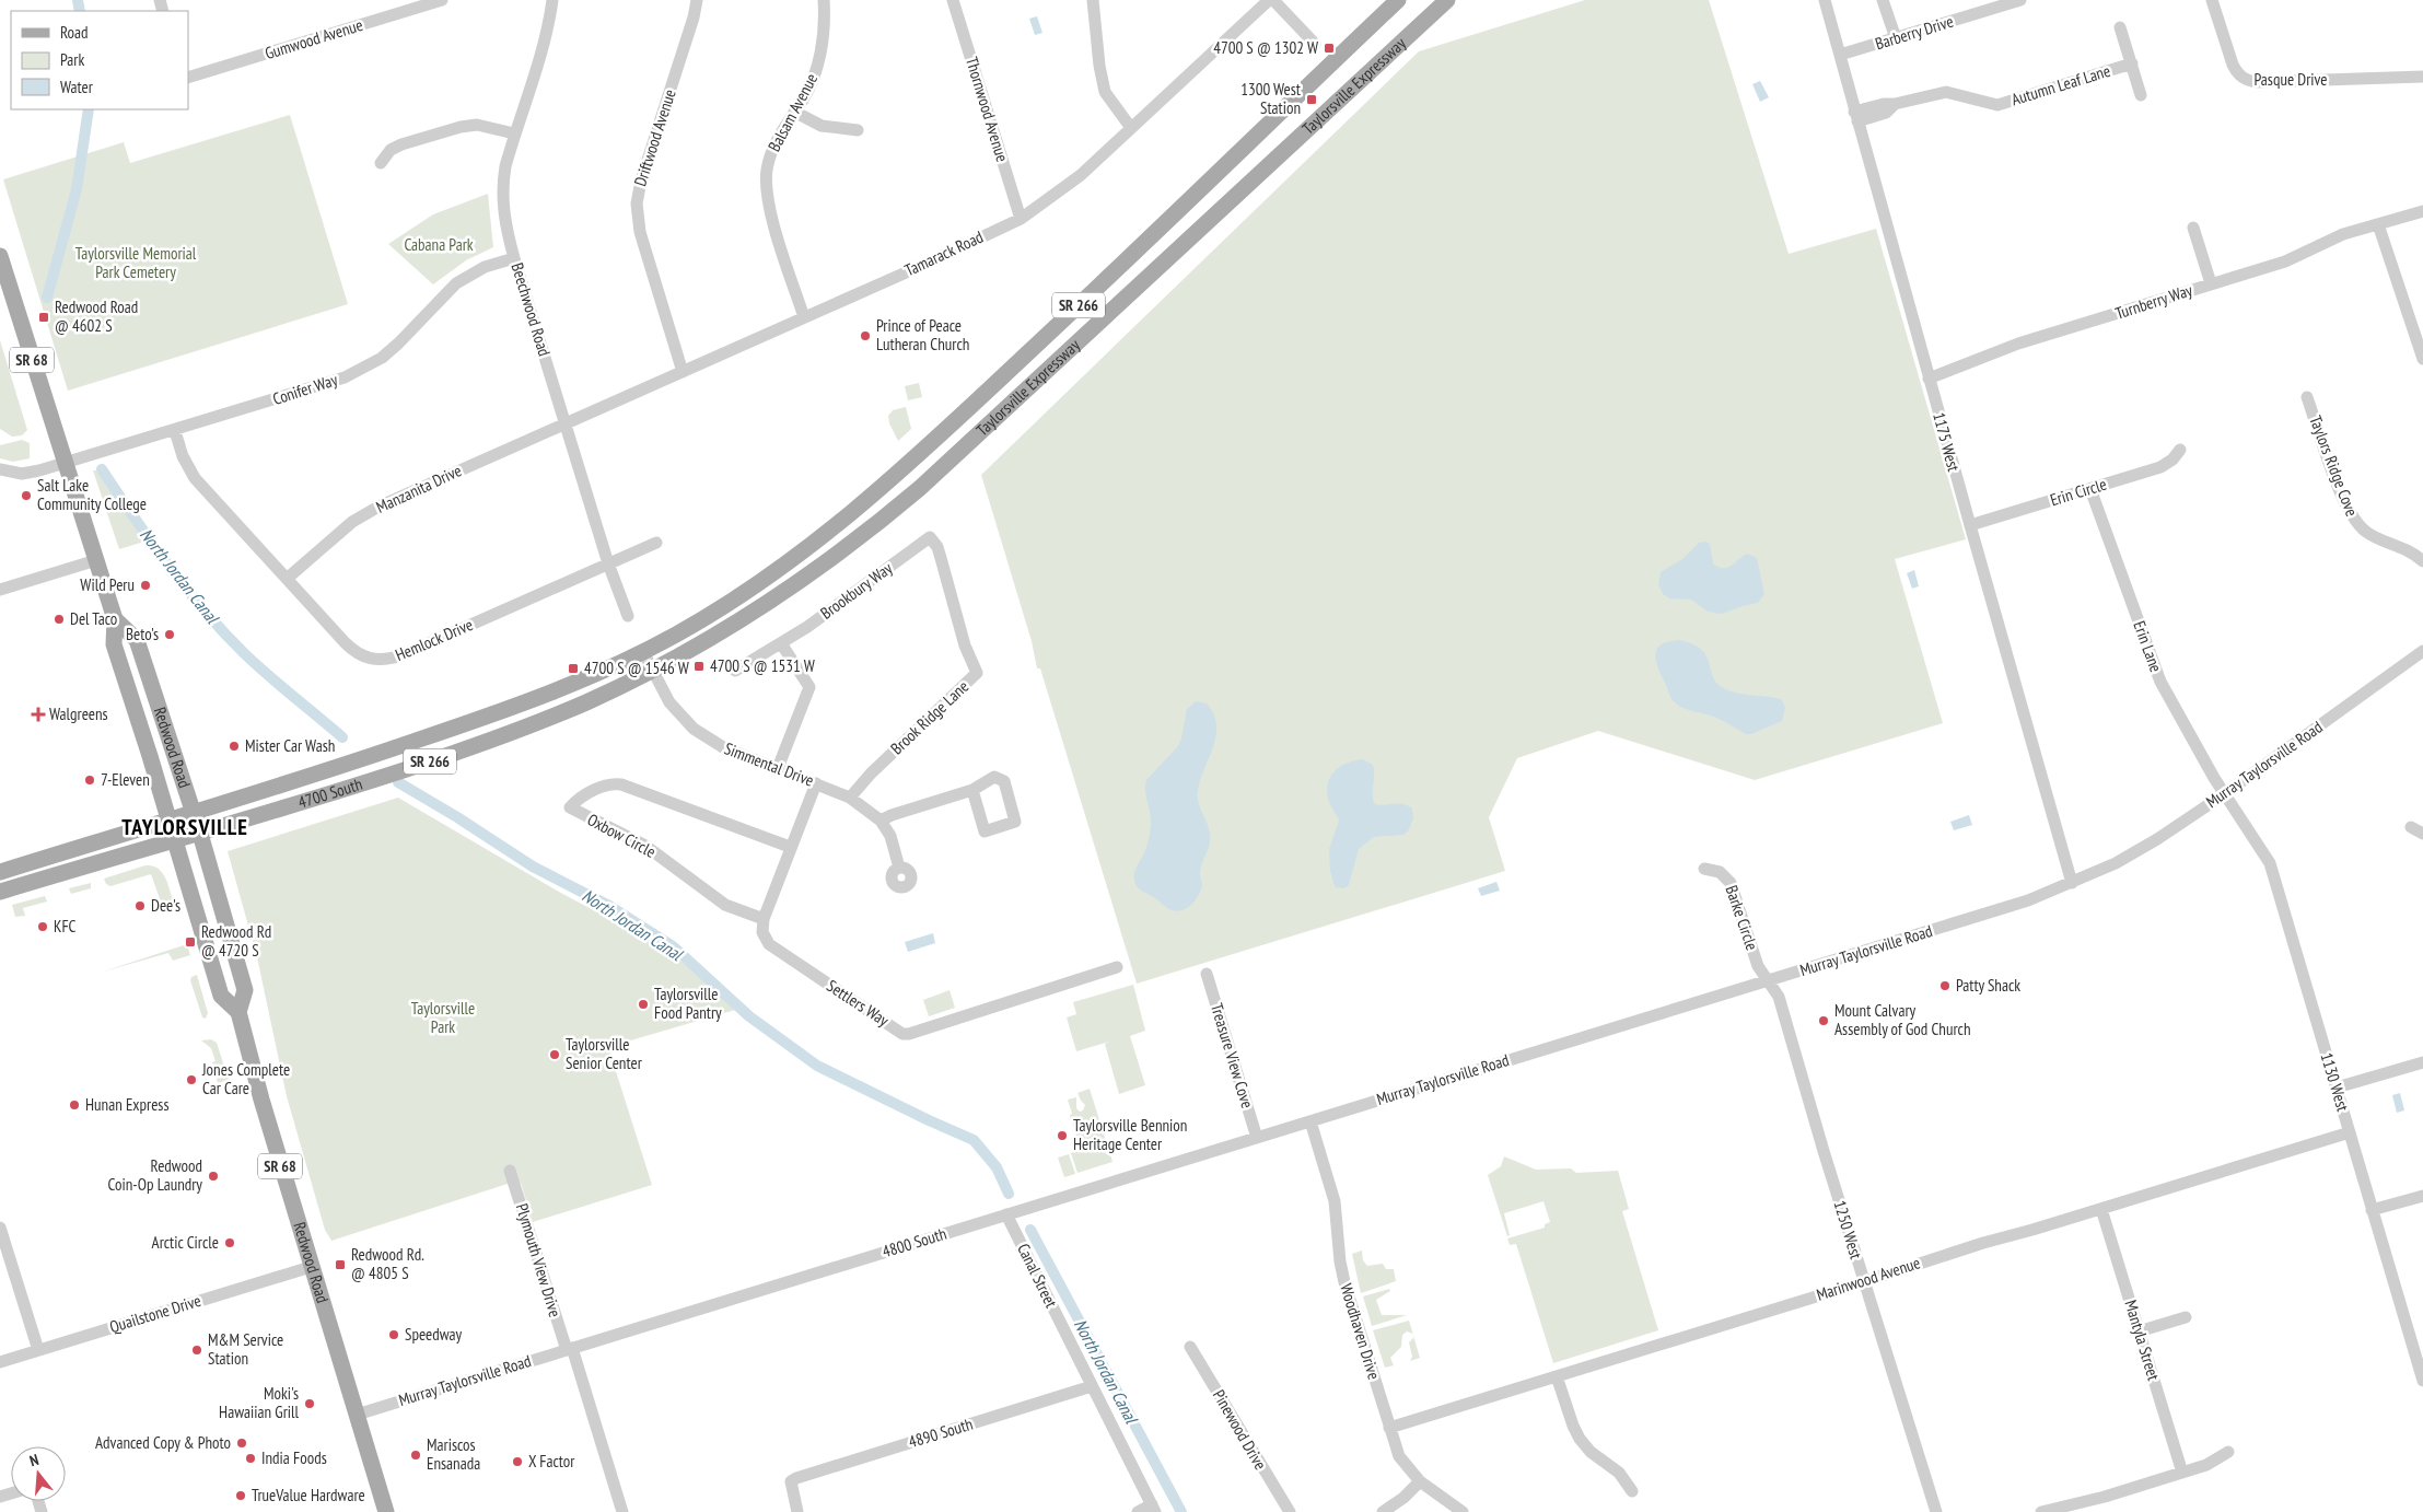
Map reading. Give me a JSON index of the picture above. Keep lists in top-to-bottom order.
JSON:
{
  "streets": {
    "main road": [
      "Taylorsville Expressway",
      "SR 266",
      "SR 68",
      "Redwood Road",
      "4700 South"
    ],
    "street": [
      "Barberry Drive",
      "Gumwood Avenue",
      "Pasque Drive",
      "Autumn Leaf Lane",
      "Thornwood Avenue",
      "Balsam Avenue",
      "Driftwood Avenue",
      "Tamarack Road",
      "Turnberry Way",
      "Beechwood Road",
      "Conifer Way",
      "1175 West",
      "Taylors Ridge Cove",
      "Manzanita Drive",
      "Erin Circle",
      "Brookbury Way",
      "Hemlock Drive",
      "Erin Lane",
      "Brook Ridge Lane",
      "Simmental Drive",
      "Murray Taylorsville Road",
      "Oxbow Circle",
      "Barke Circle",
      "Settlers Way",
      "Treasure View Cove",
      "1130 West",
      "1250 West",
      "4800 South",
      "Plymouth View Drive",
      "Canal Street",
      "Marinwood Avenue",
      "Quailstone Drive",
      "Woodhaven Drive",
      "Mantyla Street",
      "Pinewood Drive",
      "4890 South"
    ]
  },
  "crossings": [
    ["Barberry Drive", "1175 West"],
    ["Autumn Leaf Lane", "1175 West"],
    ["Taylorsville Expressway", "Simmental Drive"],
    ["Taylorsville Expressway", "4700 South"],
    ["Thornwood Avenue", "Tamarack Road"],
    ["Balsam Avenue", "Tamarack Road"],
    ["Driftwood Avenue", "Tamarack Road"],
    ["Tamarack Road", "Beechwood Road"],
    ["Tamarack Road", "Manzanita Drive"],
    ["Turnberry Way", "1175 West"],
    ["Beechwood Road", "Conifer Way"],
    ["Beechwood Road", "Manzanita Drive"],
    ["Beechwood Road", "Hemlock Drive"],
    ["Conifer Way", "Hemlock Drive"],
    ["Conifer Way", "Redwood Road"],
    ["1175 West", "Erin Circle"],
    ["1175 West", "Murray Taylorsville Road"],
    ["Manzanita Drive", "Hemlock Drive"],
    ["Erin Circle", "Erin Lane"],
    ["Brookbury Way", "Brook Ridge Lane"],
    ["Erin Lane", "Murray Taylorsville Road"],
    ["Erin Lane", "1130 West"],
    ["Brook Ridge Lane", "Simmental Drive"],
    ["Redwood Road", "Murray Taylorsville Road"],
    ["Redwood Road", "4700 South"],
    ["Redwood Road", "Quailstone Drive"],
    ["Simmental Drive", "4700 South"],
    ["Murray Taylorsville Road", "Barke Circle"],
    ["Murray Taylorsville Road", "Treasure View Cove"],
    ["Murray Taylorsville Road", "1130 West"],
    ["Murray Taylorsville Road", "1250 West"],
    ["Murray Taylorsville Road", "4800 South"],
    ["Murray Taylorsville Road", "Plymouth View Drive"],
    ["Murray Taylorsville Road", "Woodhaven Drive"],
    ["Oxbow Circle", "Settlers Way"],
    ["Barke Circle", "1250 West"],
    ["Treasure View Cove", "4800 South"],
    ["1130 West", "Marinwood Avenue"],
    ["1250 West", "Marinwood Avenue"],
    ["4800 South", "Plymouth View Drive"],
    ["4800 South", "Canal Street"],
    ["Canal Street", "4890 South"],
    ["Marinwood Avenue", "Woodhaven Drive"],
    ["Marinwood Avenue", "Mantyla Street"]
  ],
  "districts": ["TAYLORSVILLE"],
  "water": ["North Jordan Canal"],
  "parks": ["Cabana Park", "Taylorsville Memorial Park Cemetery", "Taylorsville Park"],
  "places": {
    "transit": [
      "4700 S @ 1302 W",
      "1300 West Station",
      "Redwood Road @ 4602 S",
      "4700 S @ 1531 W",
      "4700 S @ 1546 W",
      "Redwood Rd @ 4720 S",
      "Redwood Rd. @ 4805 S"
    ],
    "other": [
      "Prince of Peace Lutheran Church",
      "Salt Lake Community College",
      "Wild Peru",
      "Del Taco",
      "Beto's",
      "Mister Car Wash",
      "7-Eleven",
      "Dee's",
      "KFC",
      "Patty Shack",
      "Taylorsville Food Pantry",
      "Mount Calvary Assembly of God Church",
      "Taylorsville Senior Center",
      "Jones Complete Car Care",
      "Hunan Express",
      "Taylorsville Bennion Heritage Center",
      "Redwood Coin-Op Laundry",
      "Arctic Circle",
      "Speedway",
      "M&M Service Station",
      "Moki's Hawaiian Grill",
      "Advanced Copy & Photo",
      "Mariscos Ensanada",
      "India Foods",
      "X Factor",
      "TrueValue Hardware"
    ],
    "health": ["Walgreens"]
  },
  "legend": ["Road", "Park", "Water"],
  "north": "top"
}
